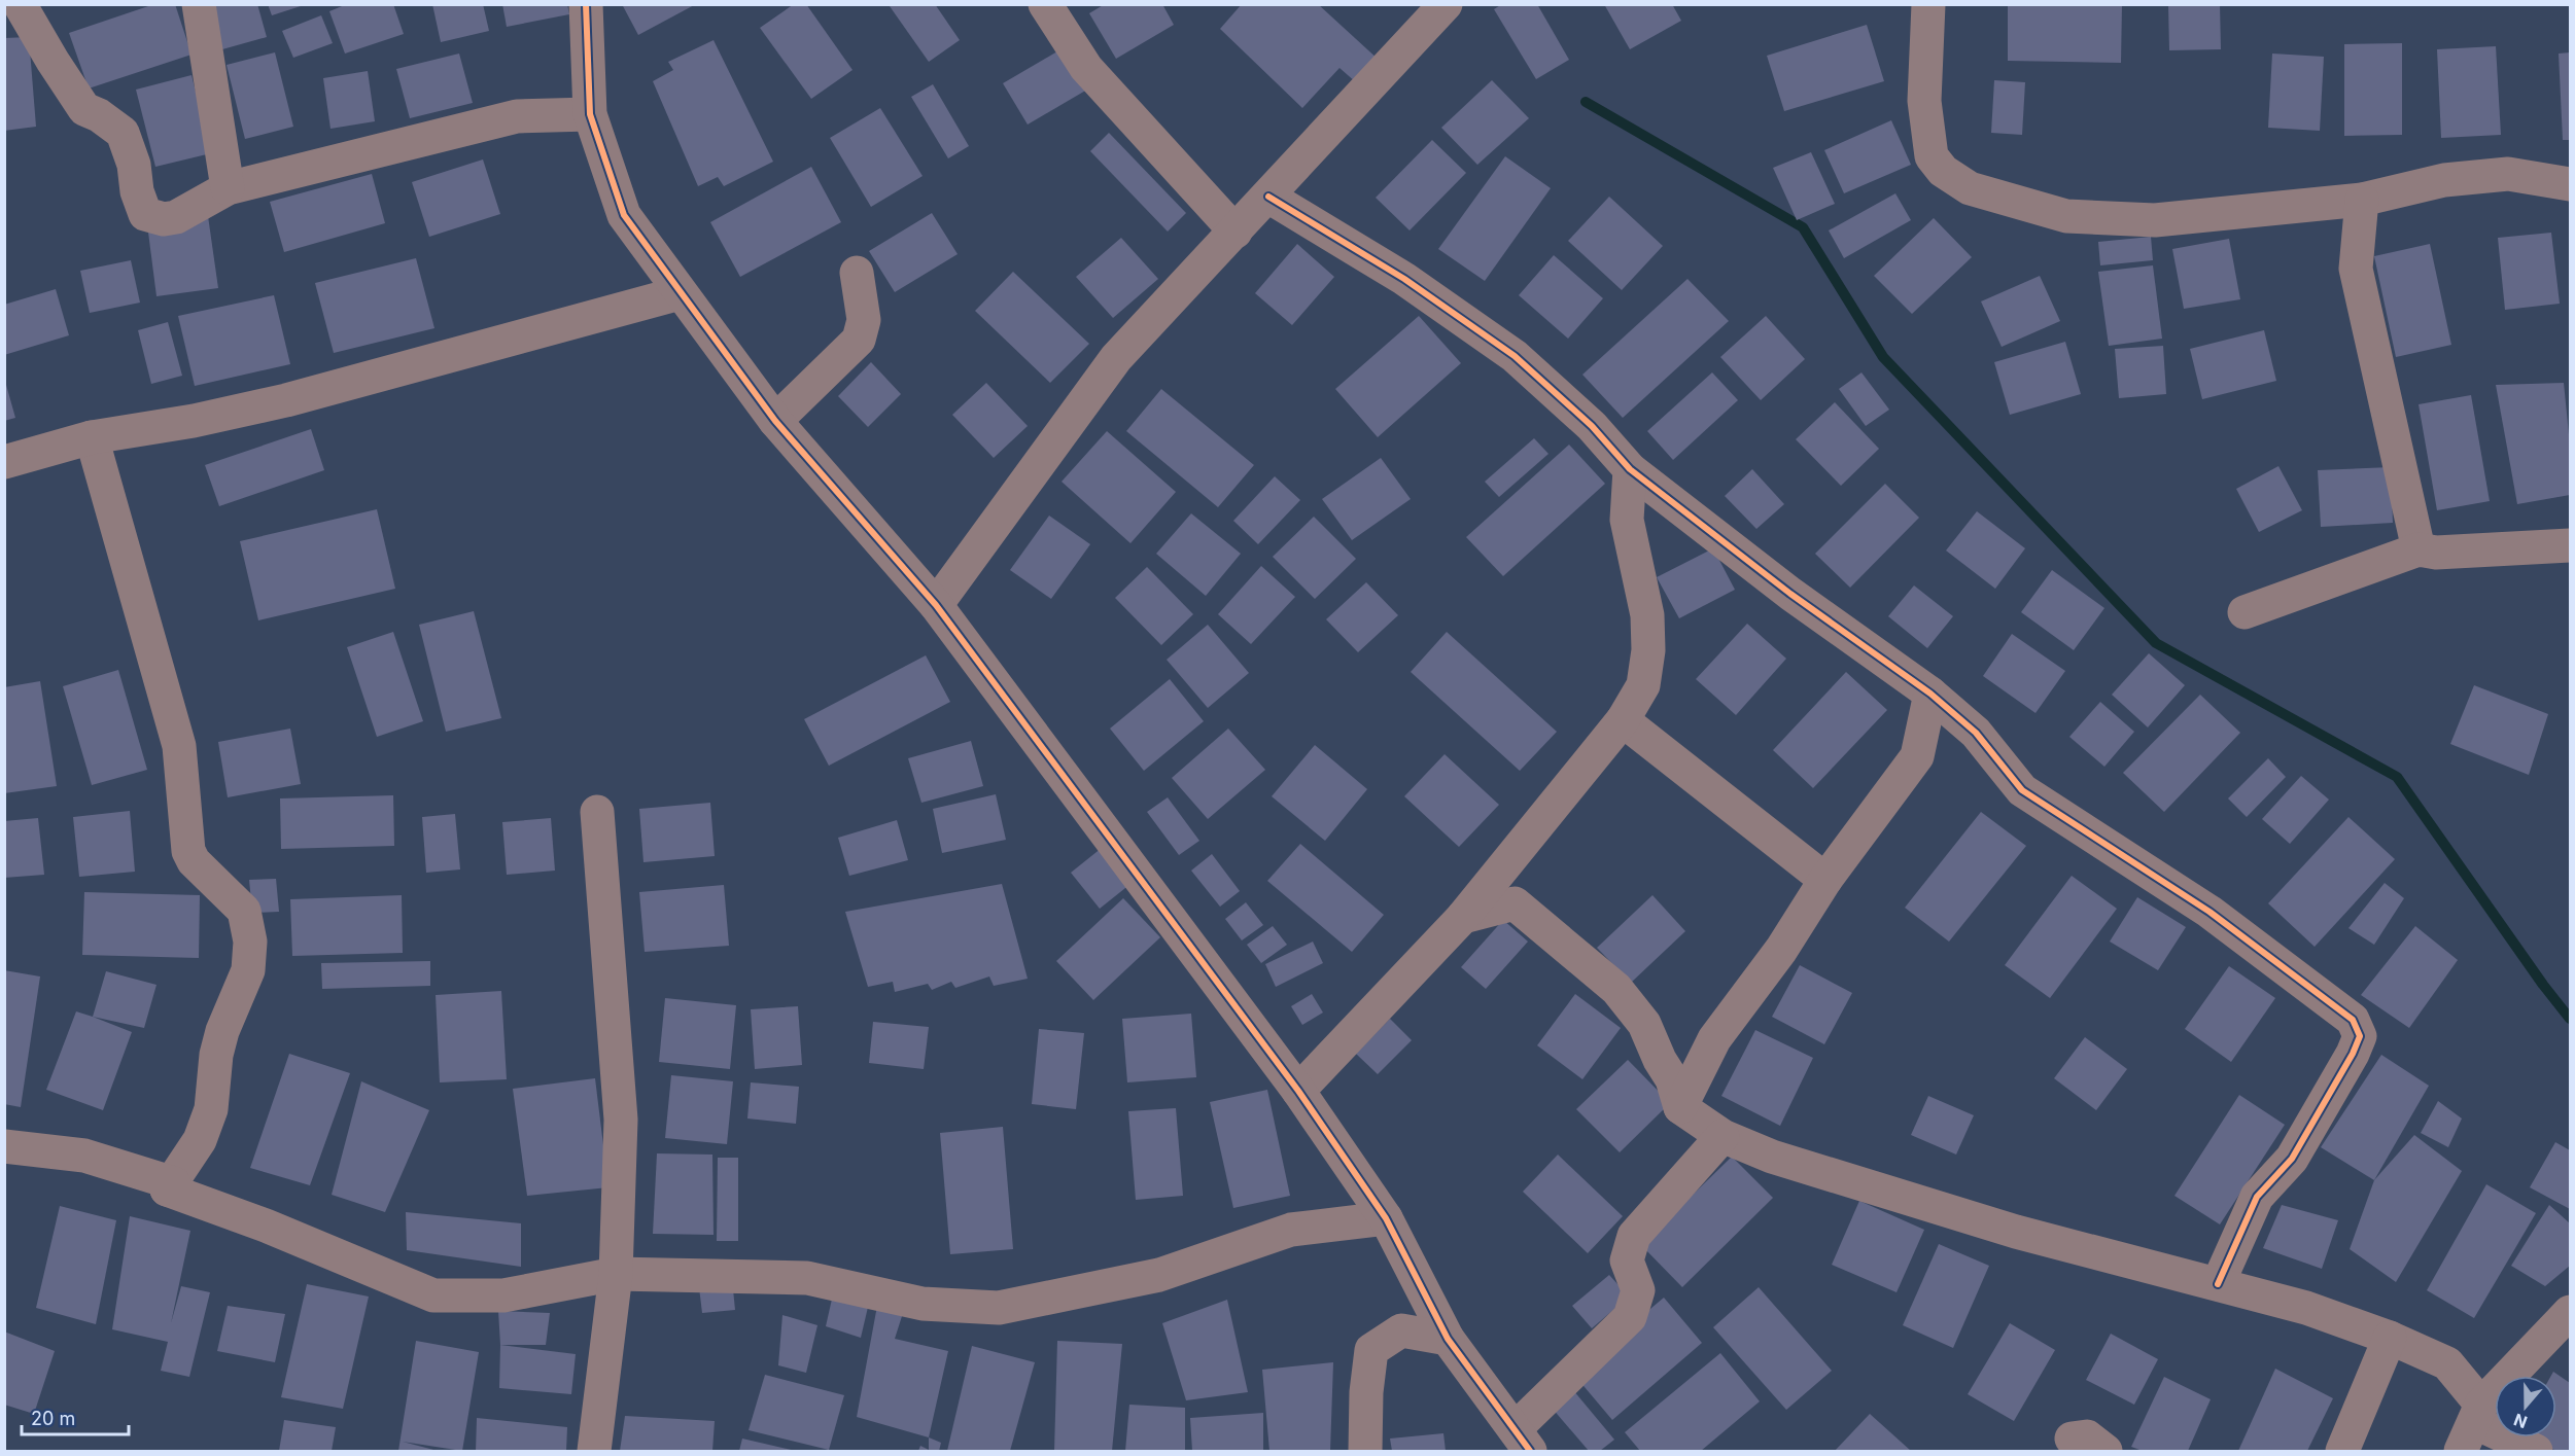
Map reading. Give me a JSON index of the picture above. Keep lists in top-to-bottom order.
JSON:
{
  "scale_bar": "20 m",
  "north": "bottom"
}
